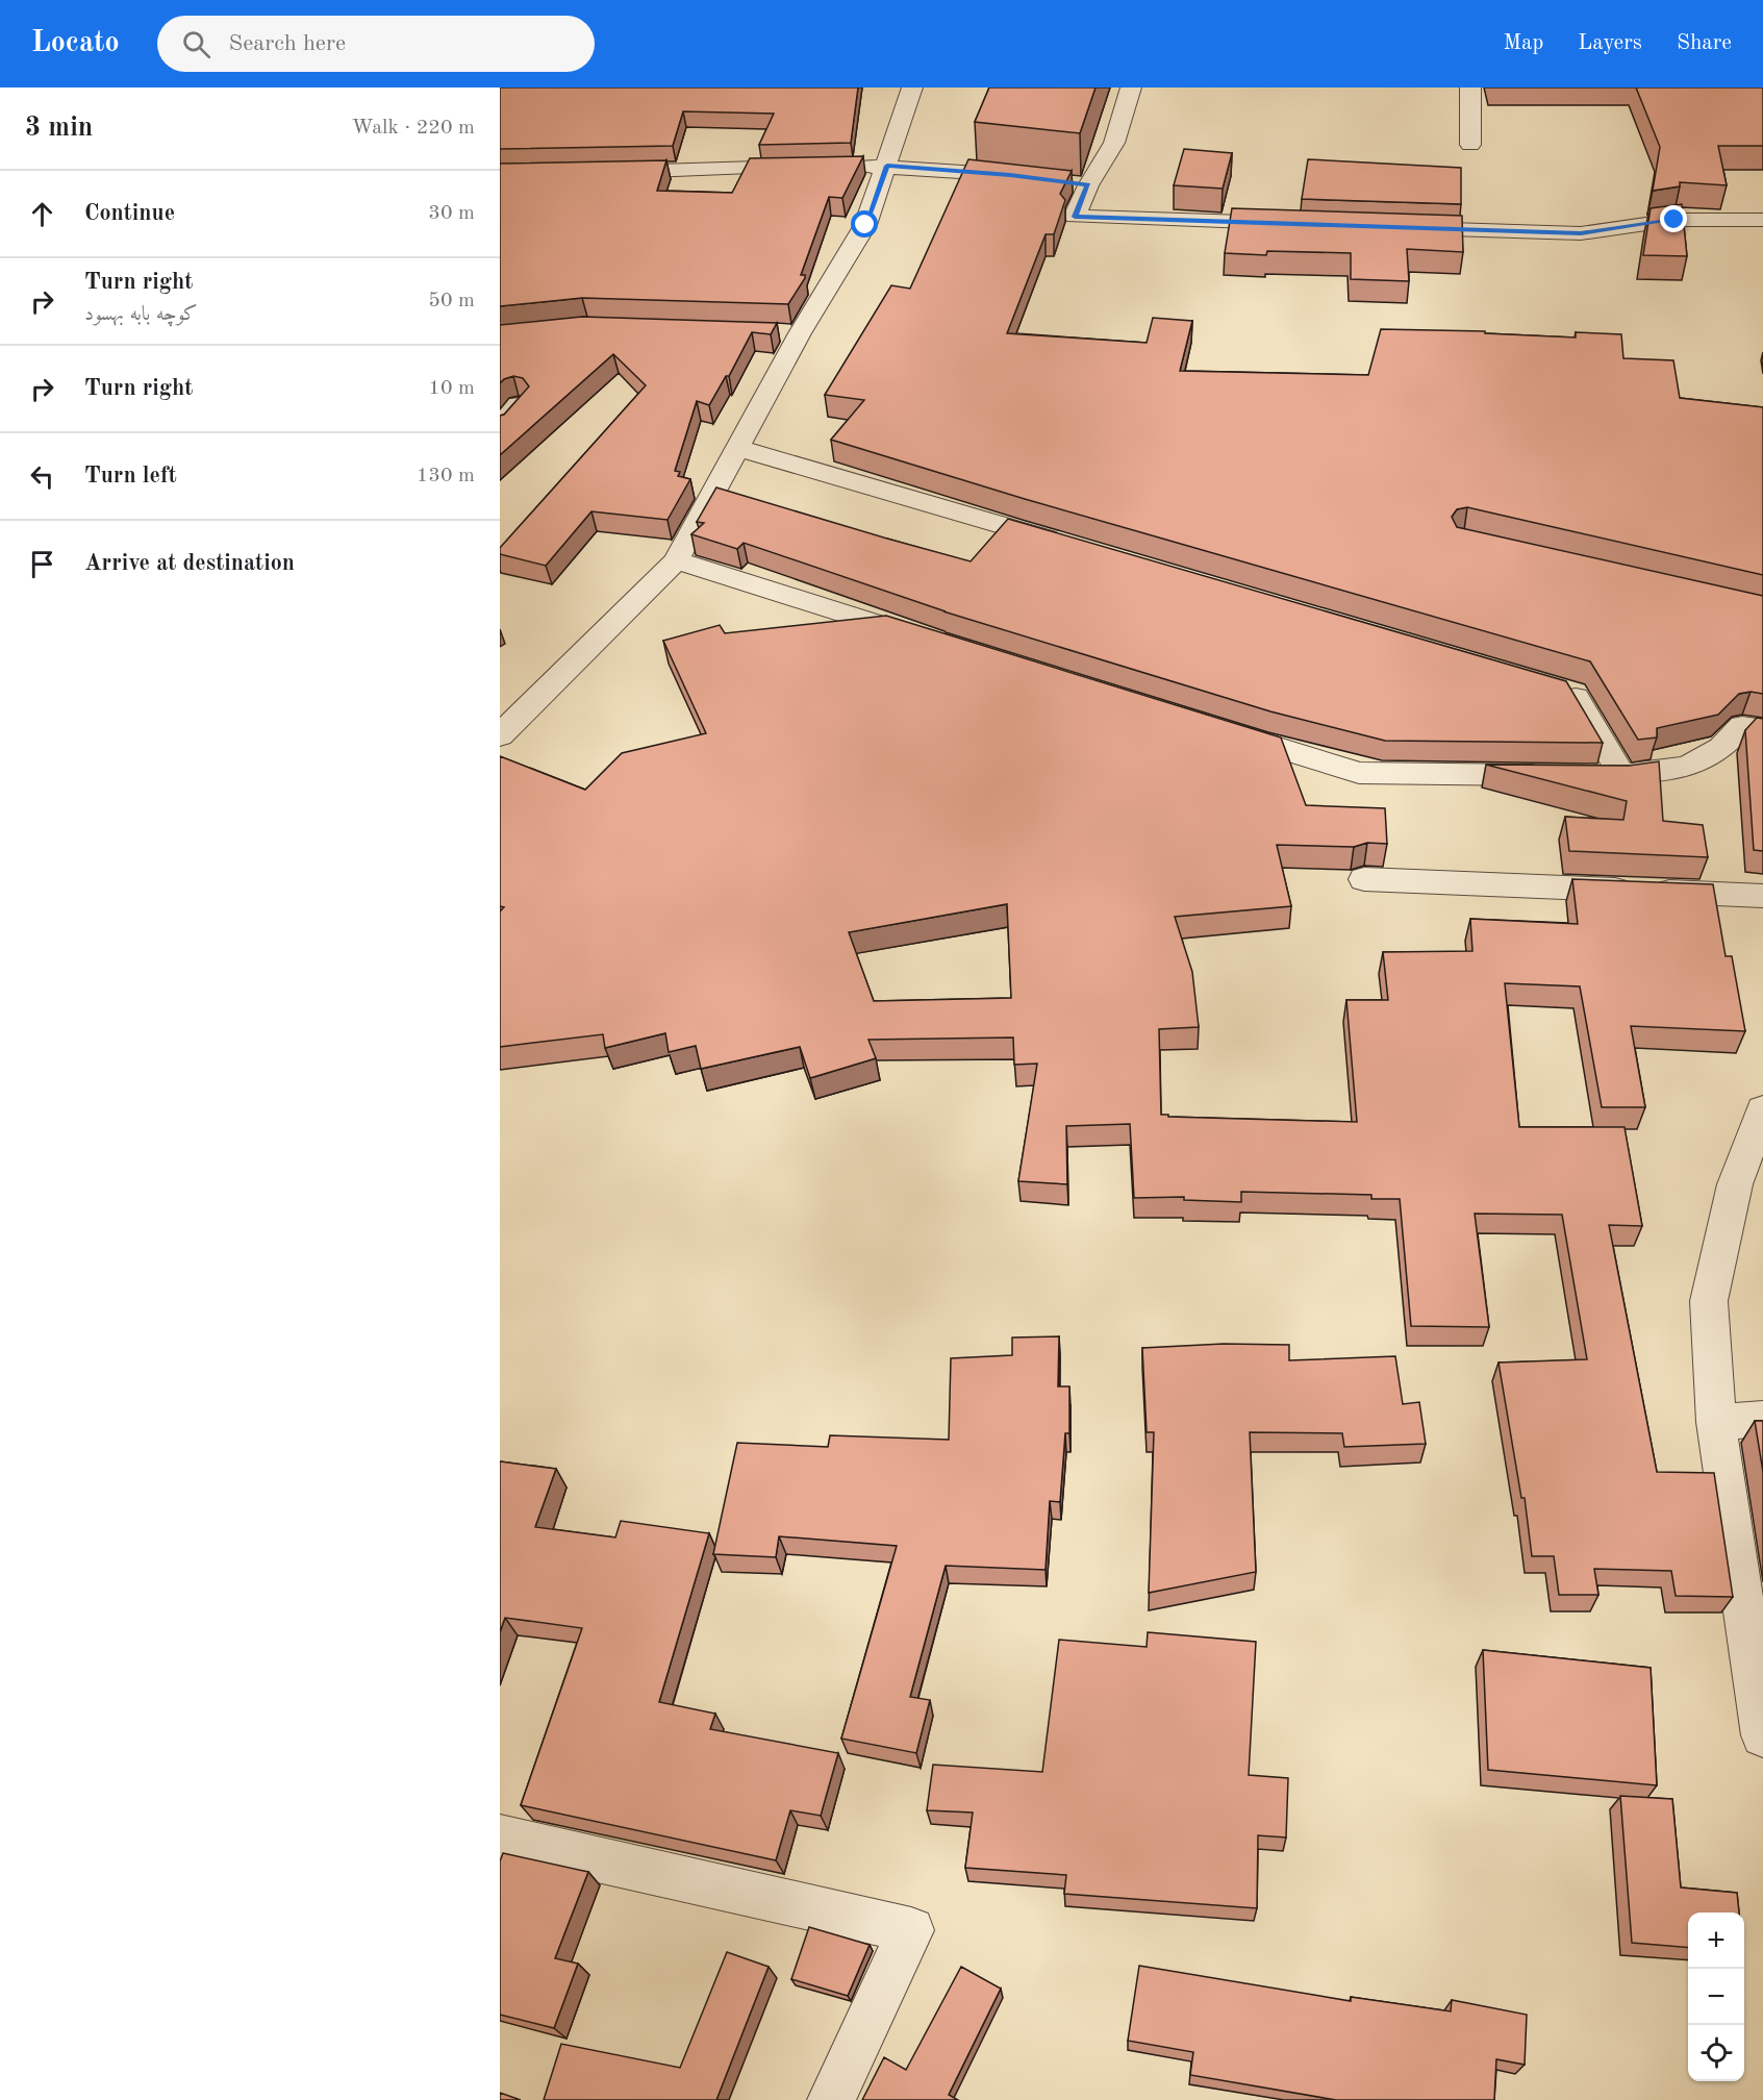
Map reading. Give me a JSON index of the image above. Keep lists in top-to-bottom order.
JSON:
{
  "page": {
    "header": "Locato",
    "search": "Search here",
    "nav": ["Map", "Layers", "Share"],
    "heading": ["3 min", "Walk · 220 m"],
    "list": [
      ["Continue", "30 m"],
      ["Turn right", "کوچه بابه بهسود", "50 m"],
      ["Turn right", "10 m"],
      ["Turn left", "130 m"],
      "Arrive at destination"
    ],
    "map_buttons": ["+", "−"]
  }
}
